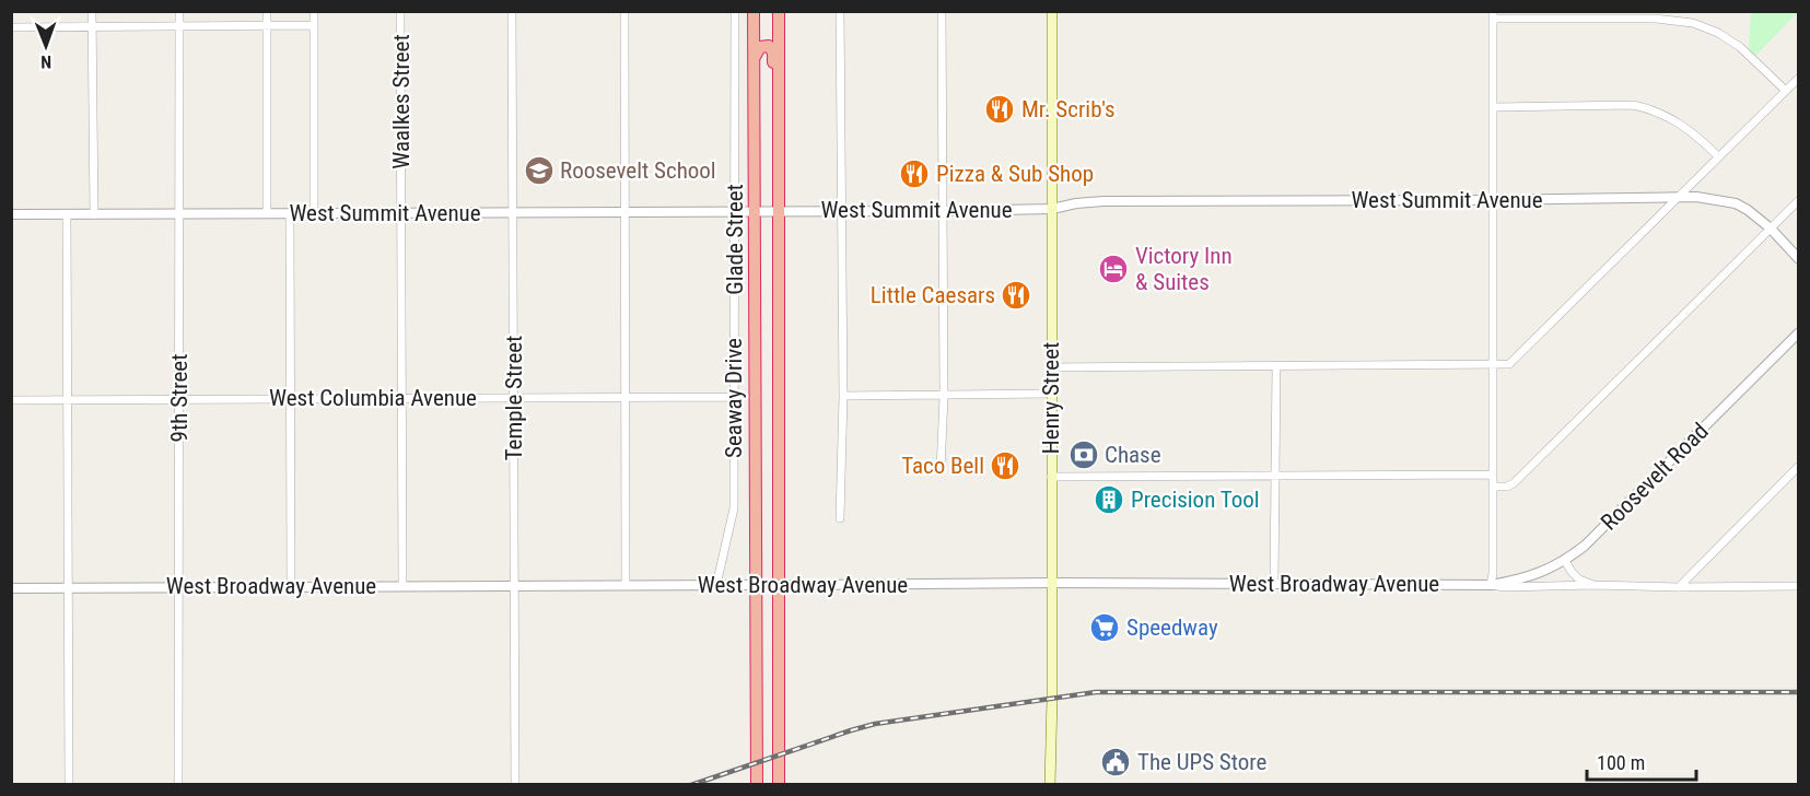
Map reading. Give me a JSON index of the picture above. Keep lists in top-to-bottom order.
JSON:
{
  "streets": {
    "highway": ["Seaway Drive"],
    "main road": ["Henry Street"],
    "street": [
      "Waalkes Street",
      "West Summit Avenue",
      "Glade Street",
      "9th Street",
      "West Columbia Avenue",
      "Temple Street",
      "Roosevelt Road",
      "West Broadway Avenue"
    ]
  },
  "crossings": [
    ["Waalkes Street", "West Summit Avenue"],
    ["Waalkes Street", "West Columbia Avenue"],
    ["Waalkes Street", "West Broadway Avenue"],
    ["West Summit Avenue", "Glade Street"],
    ["West Summit Avenue", "9th Street"],
    ["West Summit Avenue", "Temple Street"],
    ["West Summit Avenue", "Seaway Drive"],
    ["West Summit Avenue", "Henry Street"],
    ["Glade Street", "West Columbia Avenue"],
    ["Glade Street", "West Broadway Avenue"],
    ["9th Street", "West Columbia Avenue"],
    ["9th Street", "West Broadway Avenue"],
    ["West Columbia Avenue", "Temple Street"],
    ["Temple Street", "West Broadway Avenue"],
    ["Henry Street", "West Broadway Avenue"],
    ["Roosevelt Road", "West Broadway Avenue"]
  ],
  "places": {
    "restaurant": [
      "Mr. Scrib's",
      "Pizza & Sub Shop",
      "Little Caesars",
      "Taco Bell"
    ],
    "school or university": ["Roosevelt School"],
    "hotel": ["Victory Inn & Suites"],
    "bank": ["Chase"],
    "building": ["Precision Tool"],
    "supermarket": ["Speedway"],
    "public building": ["The UPS Store"]
  },
  "scale_bar": "100 m",
  "north": "bottom"
}
